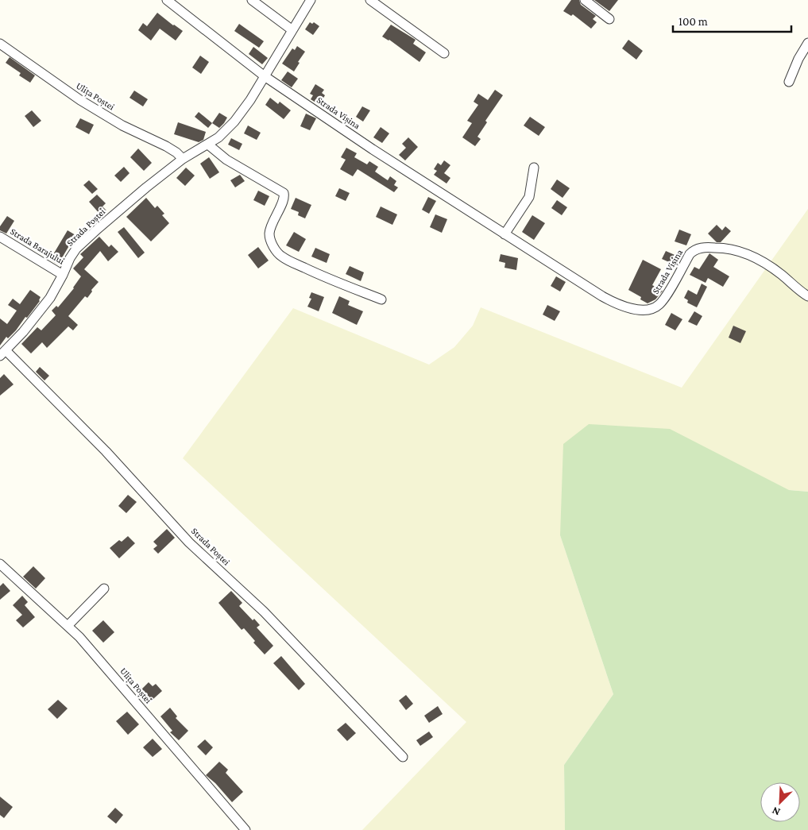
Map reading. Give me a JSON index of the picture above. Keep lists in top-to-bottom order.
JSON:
{
  "streets": {
    "street": [
      "Ulița Poștei",
      "Strada Vișina",
      "Strada Poștei",
      "Strada Barajului"
    ]
  },
  "crossings": [
    ["Ulița Poștei", "Strada Poștei"],
    ["Strada Vișina", "Strada Poștei"],
    ["Strada Poștei", "Strada Barajului"]
  ],
  "scale_bar": "100 m",
  "north": "bottom left"
}
